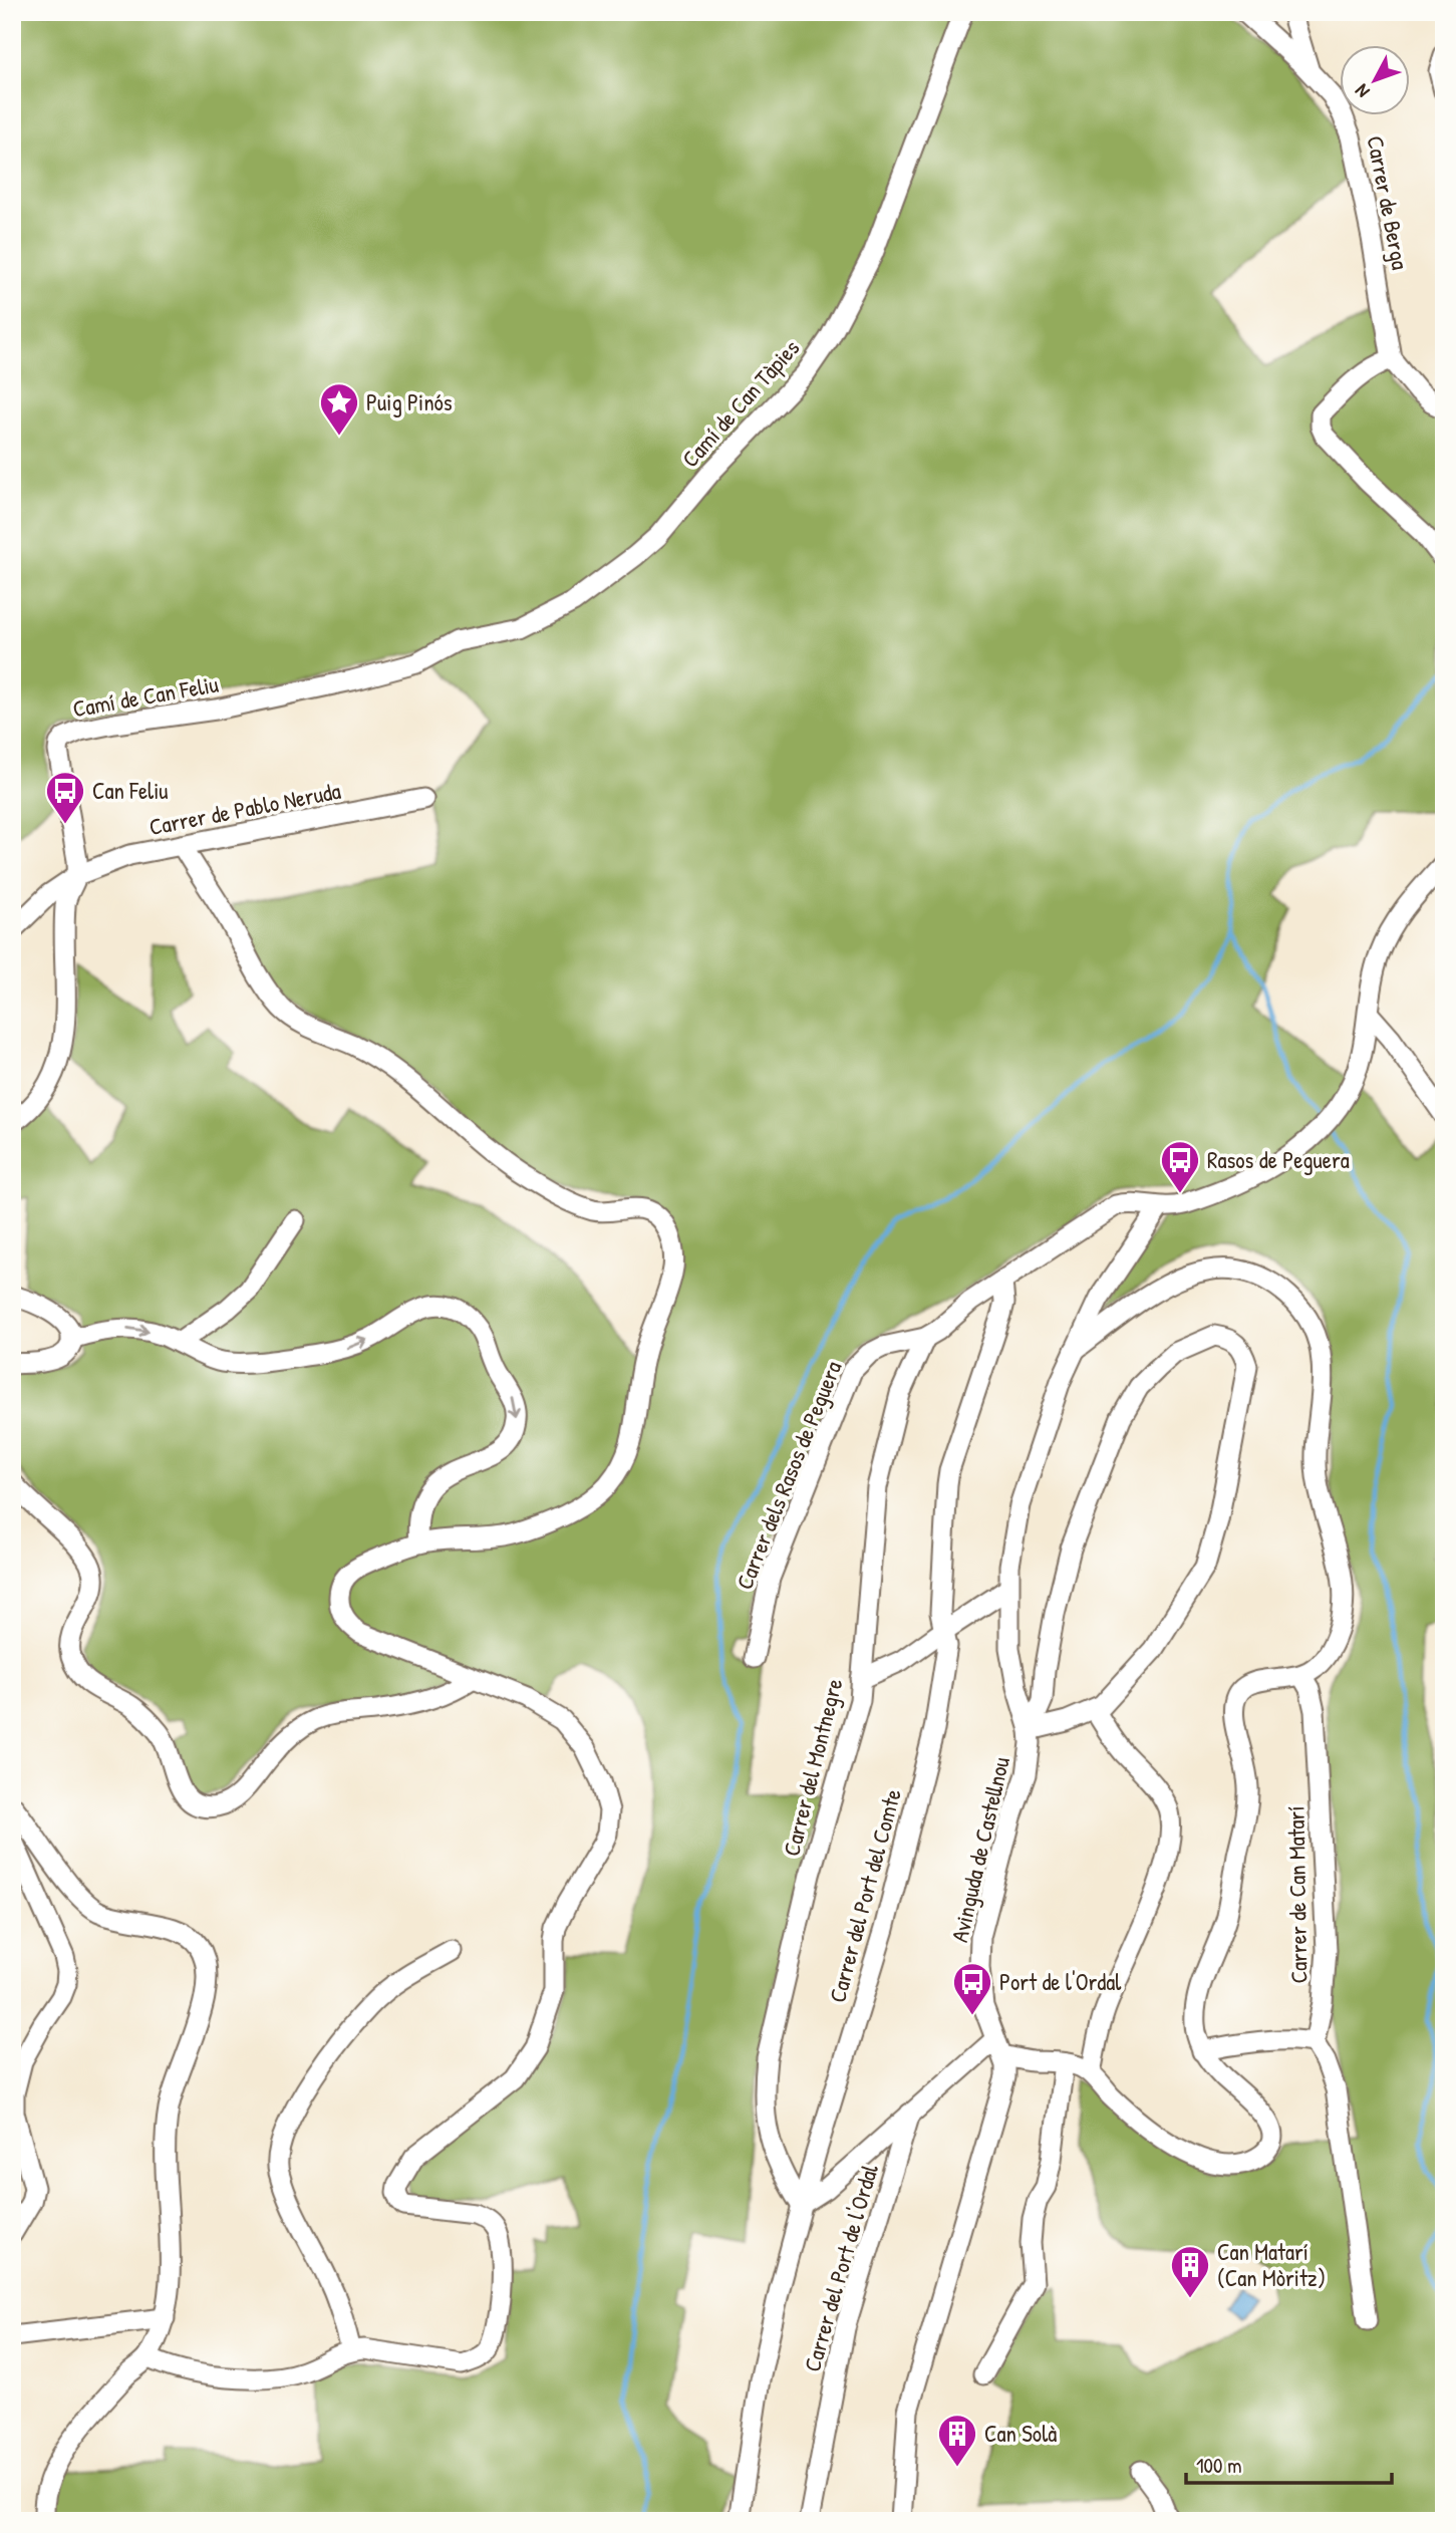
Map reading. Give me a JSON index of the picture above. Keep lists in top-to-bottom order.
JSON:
{
  "streets": {
    "street": [
      "Carrer de Berga",
      "Camí de Can Tàpies",
      "Camí de Can Feliu",
      "Carrer de Pablo Neruda",
      "Carrer dels Rasos de Peguera",
      "Carrer del Montnegre",
      "Avinguda de Castellnou",
      "Carrer de Can Matarí",
      "Carrer del Port del Comte",
      "Carrer del Port de l'Ordal"
    ]
  },
  "crossings": [
    ["Camí de Can Tàpies", "Camí de Can Feliu"],
    ["Camí de Can Feliu", "Carrer de Pablo Neruda"],
    ["Carrer dels Rasos de Peguera", "Carrer del Montnegre"],
    ["Carrer dels Rasos de Peguera", "Avinguda de Castellnou"],
    ["Carrer dels Rasos de Peguera", "Carrer del Port del Comte"],
    ["Carrer del Montnegre", "Carrer del Port del Comte"]
  ],
  "places": {
    "place": ["Puig Pinós"],
    "bus stop": ["Can Feliu", "Rasos de Peguera", "Port de l'Ordal"],
    "building": ["Can Matarí (Can Mòritz)", "Can Solà"]
  },
  "scale_bar": "100 m",
  "north": "bottom left"
}
